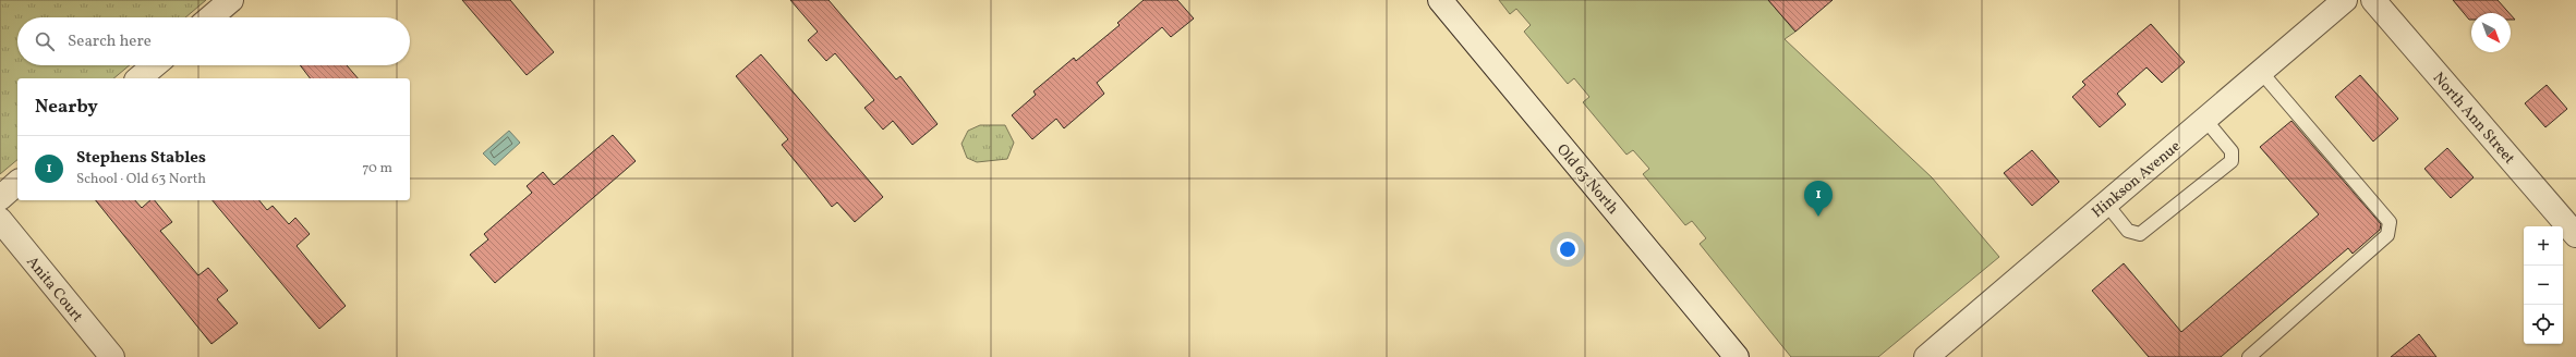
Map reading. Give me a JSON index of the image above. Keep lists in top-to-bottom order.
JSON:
{
  "streets": {
    "street": [
      "North Ann Street",
      "Old 63 North",
      "Hinkson Avenue",
      "Anita Court"
    ]
  },
  "north": "bottom right",
  "page": {
    "search": "Search here",
    "heading": "Nearby",
    "list": [
      {
        "mark": "1",
        "name": "Stephens Stables",
        "note": "School · Old 63 North",
        "value": "70 m"
      }
    ],
    "pins": "1",
    "map_buttons": ["+", "−"]
  }
}
